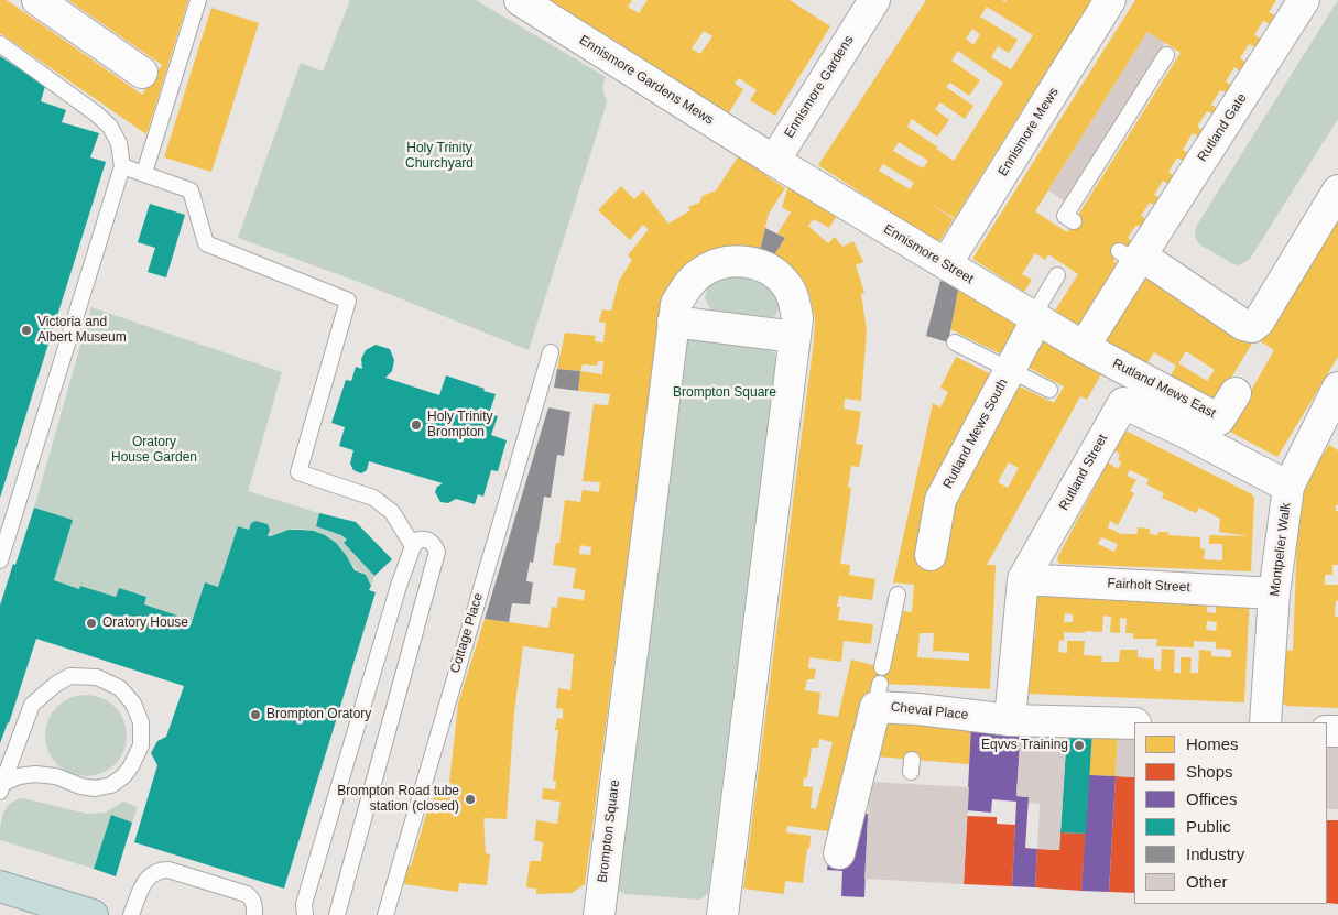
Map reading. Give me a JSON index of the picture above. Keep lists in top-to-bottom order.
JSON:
{
  "streets": {
    "street": [
      "Ennismore Gardens Mews",
      "Ennismore Gardens",
      "Rutland Gate",
      "Ennismore Mews",
      "Ennismore Street",
      "Rutland Mews East",
      "Rutland Mews South",
      "Rutland Street",
      "Montpelier Walk",
      "Fairholt Street",
      "Cheval Place",
      "Brompton Square"
    ],
    "lane": ["Cottage Place"]
  },
  "crossings": [
    ["Ennismore Gardens Mews", "Ennismore Gardens"],
    ["Ennismore Gardens Mews", "Ennismore Street"],
    ["Ennismore Gardens", "Ennismore Street"],
    ["Rutland Gate", "Ennismore Street"],
    ["Rutland Gate", "Rutland Mews East"],
    ["Ennismore Mews", "Ennismore Street"],
    ["Ennismore Street", "Rutland Mews East"],
    ["Ennismore Street", "Rutland Mews South"],
    ["Rutland Street", "Montpelier Walk"],
    ["Rutland Street", "Fairholt Street"],
    ["Rutland Street", "Cheval Place"],
    ["Montpelier Walk", "Fairholt Street"]
  ],
  "parks": ["Holy Trinity Churchyard", "Brompton Square", "Oratory House Garden"],
  "places": [
    "Victoria and Albert Museum",
    "Holy Trinity Brompton",
    "Oratory House",
    "Brompton Oratory",
    "Eqvvs Training",
    "Brompton Road tube station (closed)"
  ],
  "legend": [
    "Homes",
    "Shops",
    "Offices",
    "Public",
    "Industry",
    "Other"
  ]
}
